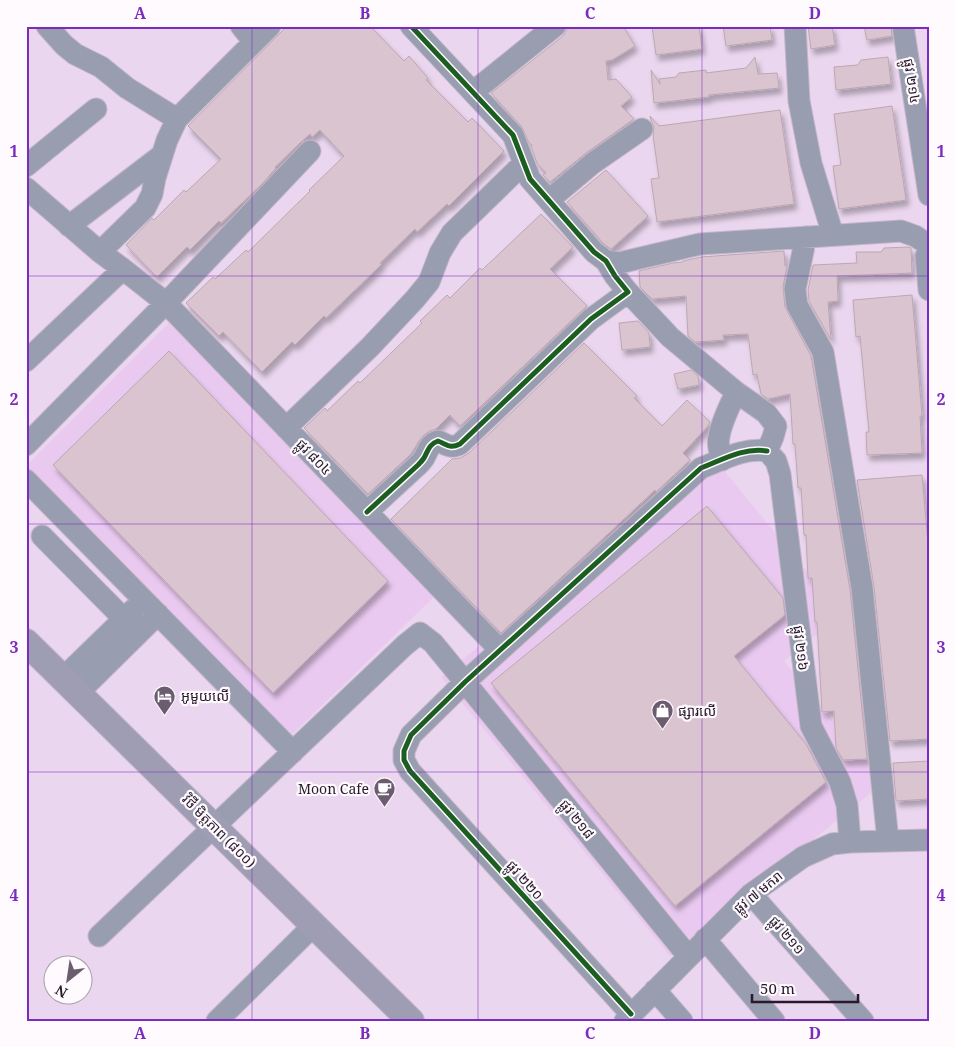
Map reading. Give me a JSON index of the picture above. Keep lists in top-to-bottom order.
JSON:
{
  "streets": {
    "main road": ["វិថី មិត្តភាព (៨០០)"],
    "street": [
      "ផ្លូវ ២១៤",
      "ផ្លូវ ៨០៤",
      "ផ្លូវ ២១៦",
      "ផ្លូវ ២១៨",
      "ផ្លូវ ២២០",
      "ផ្លូវ ៧ មករា",
      "ផ្លូវ ២១១"
    ]
  },
  "crossings": [
    ["ផ្លូវ ២១៦", "ផ្លូវ ៧ មករា"],
    ["ផ្លូវ ២១៨", "ផ្លូវ ២២០"],
    ["ផ្លូវ ២១៨", "ផ្លូវ ៧ មករា"],
    ["ផ្លូវ ២២០", "ផ្លូវ ៧ មករា"],
    ["ផ្លូវ ៧ មករា", "ផ្លូវ ២១១"]
  ],
  "places": {
    "hotel": ["អូមួយលេី"],
    "shop": ["ផ្សារលើ"],
    "cafe": ["Moon Cafe"]
  },
  "scale_bar": "50 m",
  "north": "bottom left",
  "grid": {
    "columns": [
      "A",
      "B",
      "C",
      "D"
    ],
    "rows": [
      "1",
      "2",
      "3",
      "4"
    ]
  }
}
